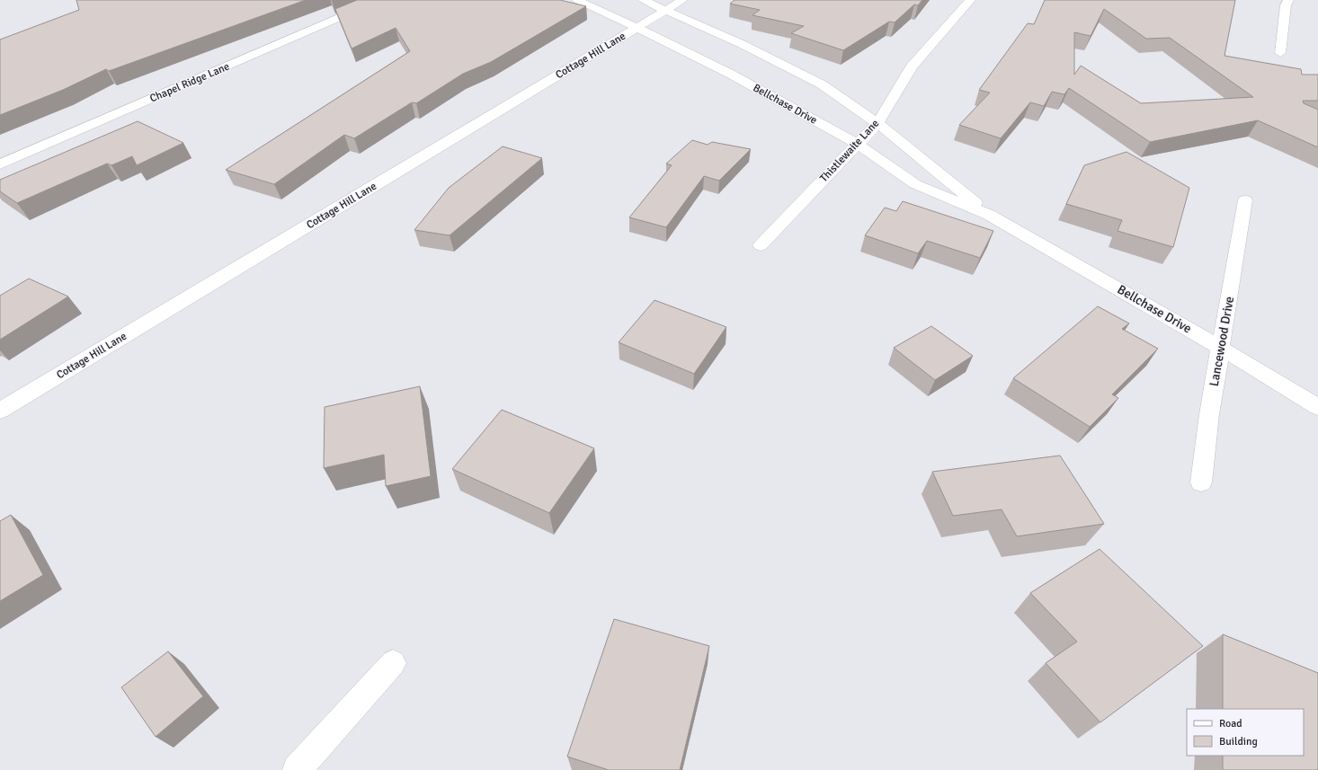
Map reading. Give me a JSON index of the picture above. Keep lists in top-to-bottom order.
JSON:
{
  "streets": {
    "street": [
      "Cottage Hill Lane",
      "Chapel Ridge Lane",
      "Bellchase Drive",
      "Thistlewaite Lane",
      "Lancewood Drive"
    ]
  },
  "crossings": [
    ["Cottage Hill Lane", "Bellchase Drive"],
    ["Bellchase Drive", "Thistlewaite Lane"],
    ["Bellchase Drive", "Lancewood Drive"]
  ],
  "legend": ["Road", "Building"]
}
